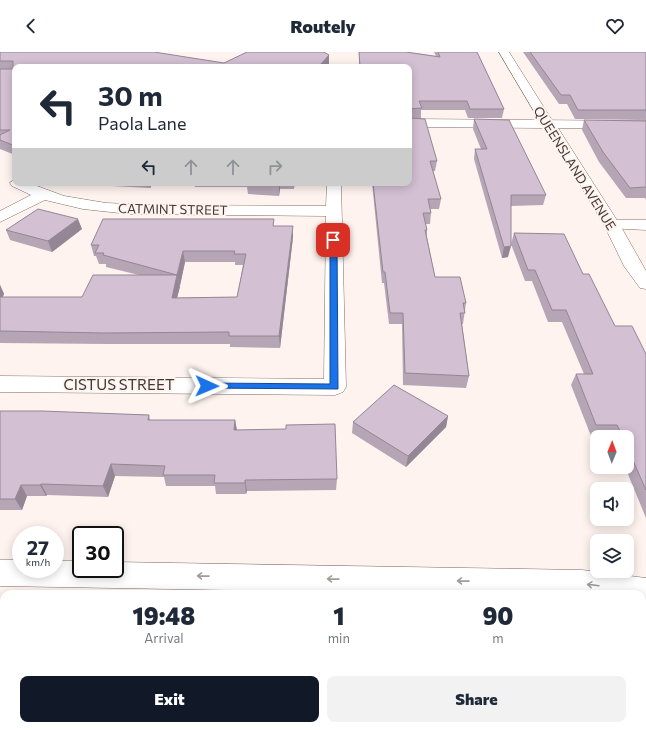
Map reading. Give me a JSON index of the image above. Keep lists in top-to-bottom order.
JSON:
{
  "streets": {
    "street": ["QUEENSLAND AVENUE", "CATMINT STREET", "CISTUS STREET"]
  },
  "crossings": [
    ["CATMINT STREET", "CISTUS STREET"]
  ],
  "north": "top",
  "page": {
    "header": "Routely",
    "turn": ["30 m", "Paola Lane"],
    "speed": "27 km/h",
    "limit": "30",
    "eta": [
      "19:48",
      "Arrival",
      "1",
      "min",
      "90",
      "m"
    ],
    "buttons": ["Exit", "Share"]
  }
}
